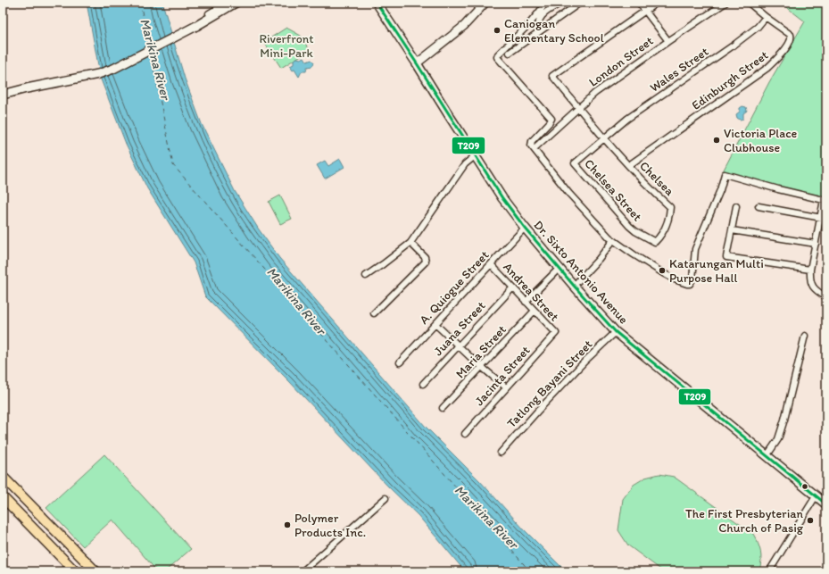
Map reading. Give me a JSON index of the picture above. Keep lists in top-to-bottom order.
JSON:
{
  "streets": {
    "main road": ["Dr. Sixto Antonio Avenue"],
    "street": [
      "London Street",
      "Wales Street",
      "Edinburgh Street",
      "Chelsea",
      "Chelsea Street",
      "A. Quiogue Street",
      "Andrea Street",
      "Juana Street",
      "Maria Street",
      "Jacinta Street",
      "Tatlong Bayani Street"
    ]
  },
  "crossings": [
    ["London Street", "Chelsea"],
    ["Wales Street", "Edinburgh Street"],
    ["Wales Street", "Chelsea"],
    ["Wales Street", "Chelsea Street"],
    ["Edinburgh Street", "Chelsea"],
    ["Chelsea", "Chelsea Street"],
    ["Dr. Sixto Antonio Avenue", "A. Quiogue Street"],
    ["Dr. Sixto Antonio Avenue", "Tatlong Bayani Street"],
    ["A. Quiogue Street", "Andrea Street"],
    ["Andrea Street", "Juana Street"],
    ["Andrea Street", "Maria Street"],
    ["Andrea Street", "Jacinta Street"]
  ],
  "water": ["Marikina River"],
  "parks": ["Riverfront Mini-Park"],
  "places": [
    "Caniogan Elementary School",
    "Victoria Place Clubhouse",
    "Katarungan Multi Purpose Hall",
    "The First Presbyterian Church of Pasig",
    "Polymer Products Inc."
  ],
  "lines": ["transit line T209"]
}
